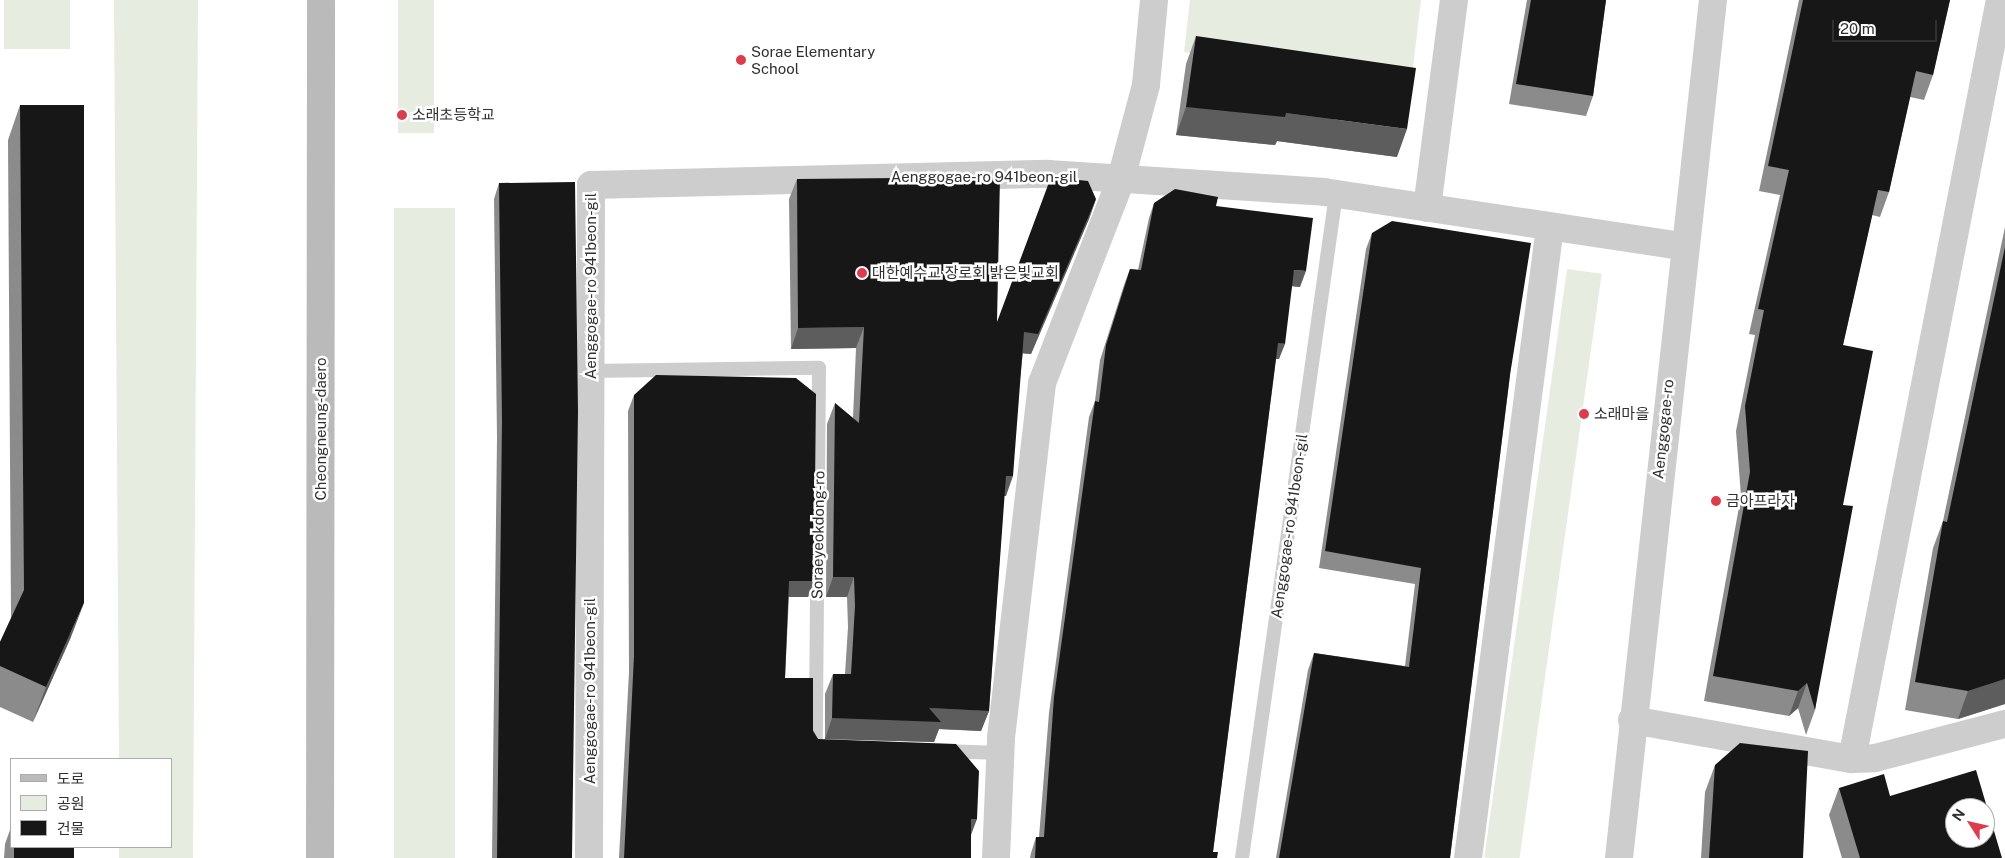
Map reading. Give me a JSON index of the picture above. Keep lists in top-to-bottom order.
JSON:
{
  "streets": {
    "main road": ["Cheongneung-daero"],
    "street": ["Aenggogae-ro 941beon-gil", "Aenggogae-ro"],
    "lane": ["Soraeyeokdong-ro"]
  },
  "crossings": [
    ["Aenggogae-ro 941beon-gil", "Aenggogae-ro"],
    ["Aenggogae-ro 941beon-gil", "Soraeyeokdong-ro"]
  ],
  "places": [
    "Sorae Elementary School",
    "소래초등학교",
    "대한예수교 장로회 밝은빛교회",
    "소래마을",
    "금아프라자"
  ],
  "legend": ["도로", "공원", "건물"],
  "scale_bar": "20 m",
  "north": "top left"
}
